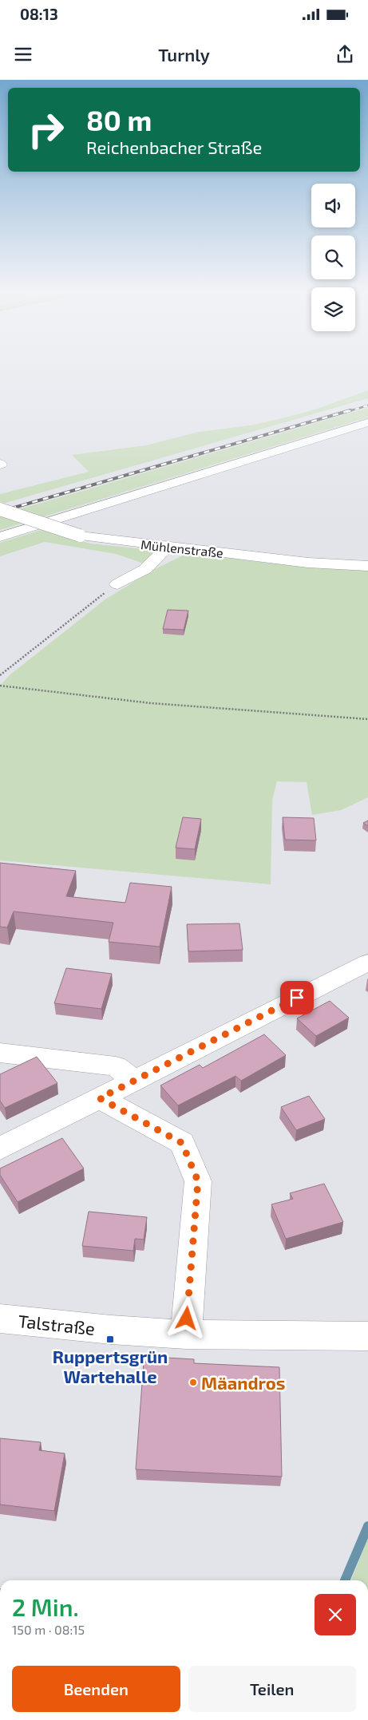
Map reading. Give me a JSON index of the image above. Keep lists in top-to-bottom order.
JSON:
{
  "streets": {
    "street": ["Mühlenstraße", "Talstraße"]
  },
  "places": {
    "transit": ["Ruppertsgrün Wartehalle"],
    "other": ["Mäandros"]
  },
  "page": {
    "status": "08:13",
    "header": "Turnly",
    "turn": ["80 m", "Reichenbacher Straße"],
    "heading": ["2 Min.", "150 m · 08:15"],
    "buttons": ["Beenden", "Teilen"]
  }
}
